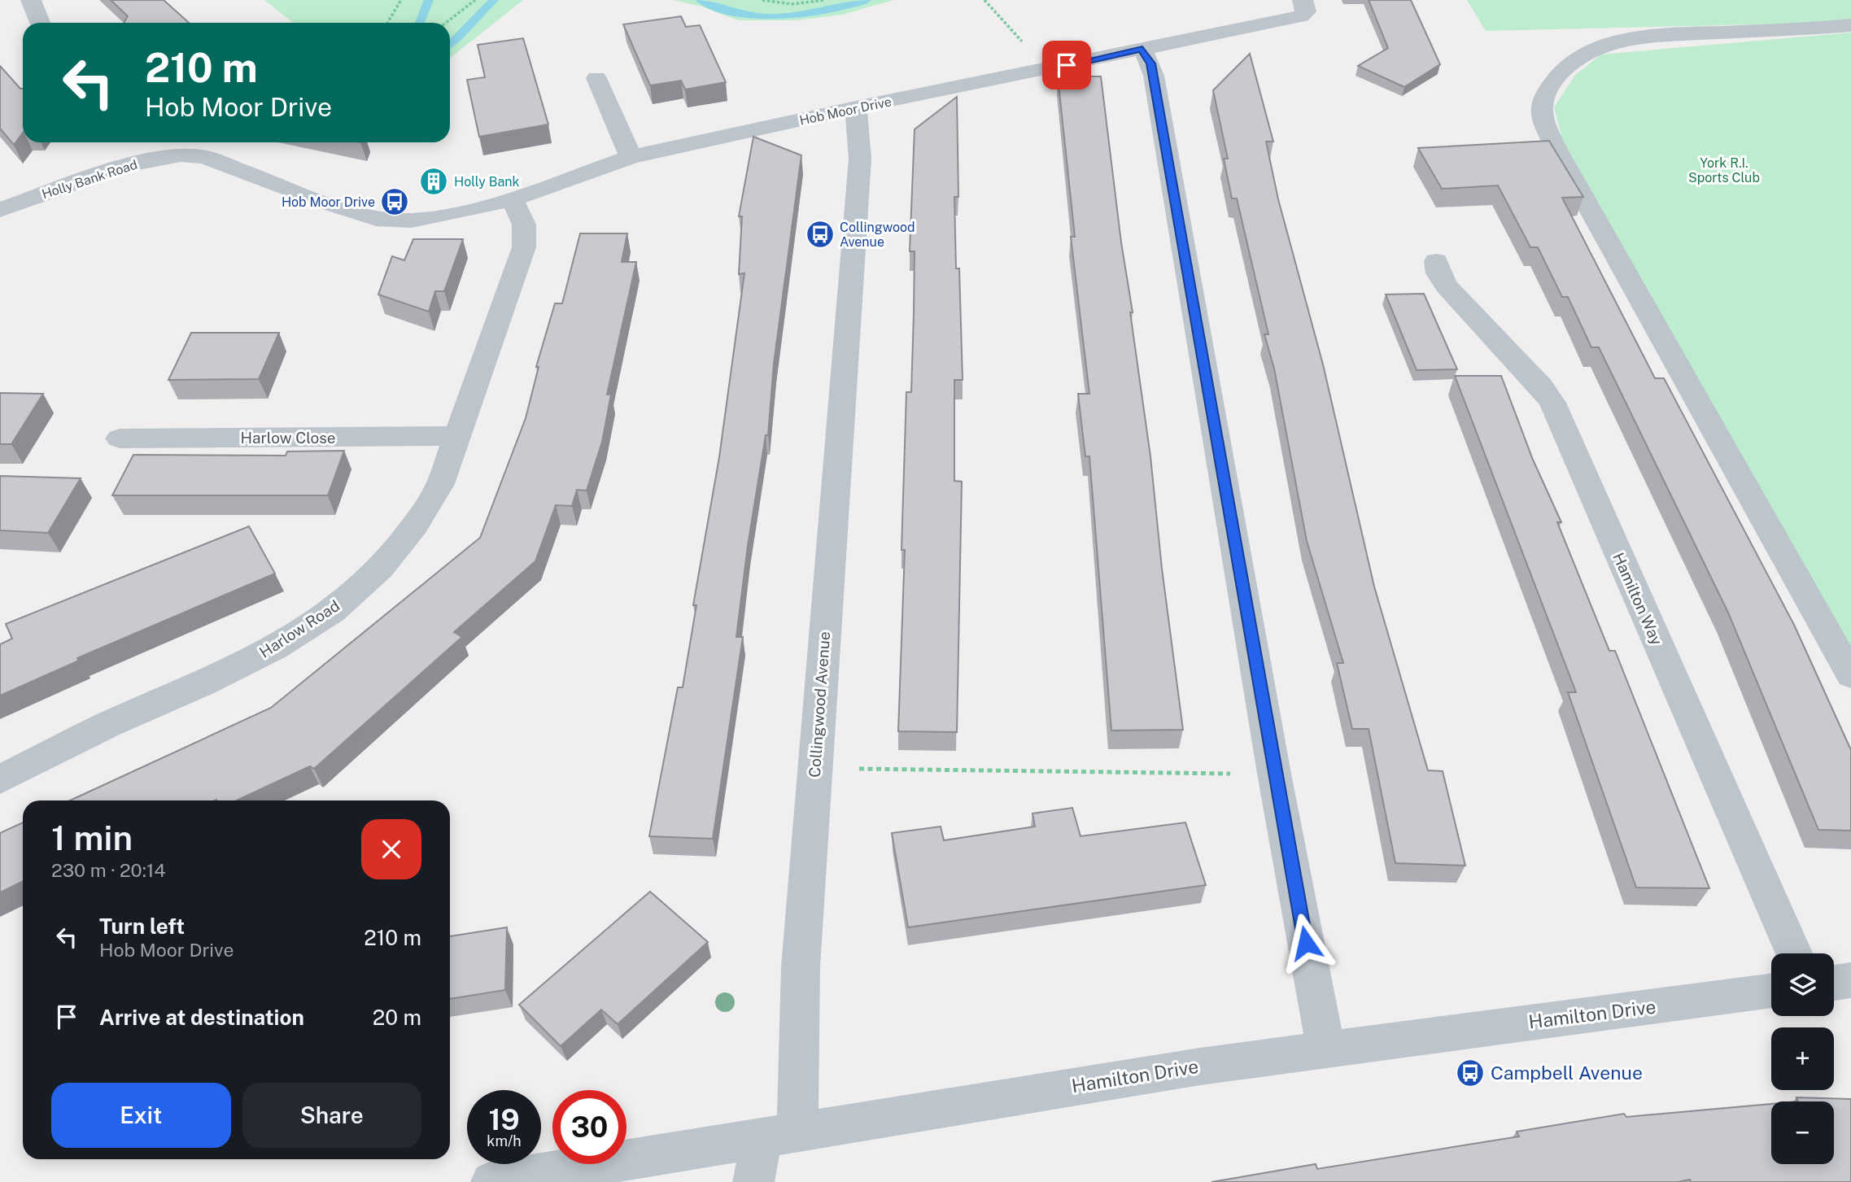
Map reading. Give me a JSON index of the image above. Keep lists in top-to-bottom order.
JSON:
{
  "streets": {
    "street": [
      "Hob Moor Drive",
      "Holly Bank Road",
      "Harlow Close",
      "Hamilton Way",
      "Harlow Road",
      "Collingwood Avenue",
      "Hamilton Drive"
    ]
  },
  "crossings": [
    ["Hob Moor Drive", "Holly Bank Road"],
    ["Hob Moor Drive", "Harlow Road"],
    ["Hob Moor Drive", "Collingwood Avenue"],
    ["Harlow Close", "Harlow Road"],
    ["Collingwood Avenue", "Hamilton Drive"]
  ],
  "parks": ["York R.I. Sports Club"],
  "places": {
    "building": ["Holly Bank"],
    "bus stop": ["Hob Moor Drive", "Collingwood Avenue", "Campbell Avenue"]
  },
  "page": {
    "turn": ["210 m", "Hob Moor Drive"],
    "heading": ["1 min", "230 m · 20:14"],
    "list": [
      {
        "name": "Turn left",
        "note": "Hob Moor Drive",
        "value": "210 m"
      },
      {
        "name": "Arrive at destination",
        "value": "20 m"
      }
    ],
    "map_buttons": ["+", "−"],
    "buttons": ["Exit", "Share"],
    "speed": "19 km/h",
    "limit": "30"
  }
}
